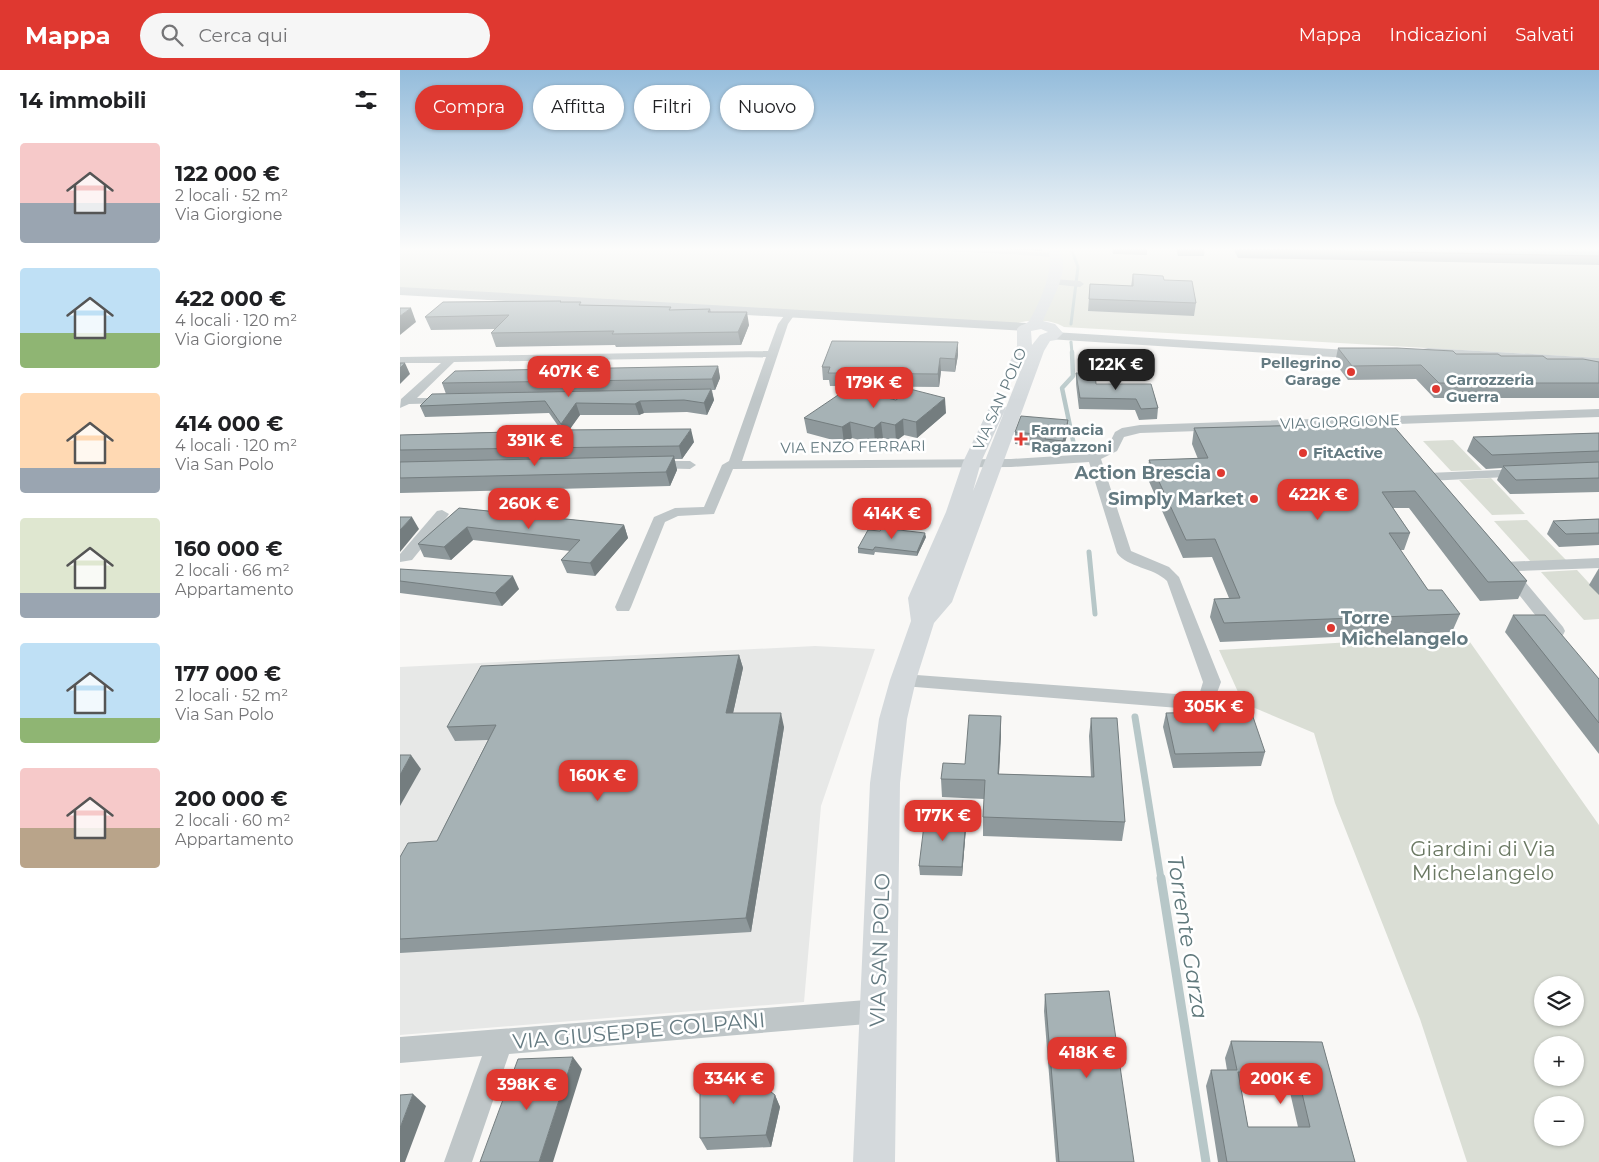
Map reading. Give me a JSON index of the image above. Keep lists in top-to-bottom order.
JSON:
{
  "streets": {
    "main road": ["VIA SAN POLO"],
    "street": ["VIA GIORGIONE", "VIA ENZO FERRARI", "VIA GIUSEPPE COLPANI"]
  },
  "crossings": [
    ["VIA SAN POLO", "VIA ENZO FERRARI"],
    ["VIA SAN POLO", "VIA GIUSEPPE COLPANI"]
  ],
  "water": ["Torrente Garza"],
  "parks": ["Giardini di Via Michelangelo"],
  "places": {
    "other": [
      "Pellegrino Garage",
      "Carrozzeria Guerra",
      "FitActive",
      "Action Brescia",
      "Simply Market",
      "Torre Michelangelo"
    ],
    "health": ["Farmacia Ragazzoni"]
  },
  "page": {
    "header": "Mappa",
    "search": "Cerca qui",
    "nav": ["Mappa", "Indicazioni", "Salvati"],
    "heading": "14 immobili",
    "chip": [
      "Compra",
      "Affitta",
      "Filtri",
      "Nuovo"
    ],
    "list": [
      {
        "name": "122 000 €",
        "note": "2 locali · 52 m² · Via Giorgione"
      },
      {
        "name": "422 000 €",
        "note": "4 locali · 120 m² · Via Giorgione"
      },
      {
        "name": "414 000 €",
        "note": "4 locali · 120 m² · Via San Polo"
      },
      {
        "name": "160 000 €",
        "note": "2 locali · 66 m² · Appartamento"
      },
      {
        "name": "177 000 €",
        "note": "2 locali · 52 m² · Via San Polo"
      },
      {
        "name": "200 000 €",
        "note": "2 locali · 60 m² · Appartamento"
      }
    ],
    "price": [
      "122K €",
      "407K €",
      "179K €",
      "391K €",
      "422K €",
      "260K €",
      "414K €",
      "305K €",
      "160K €",
      "177K €",
      "418K €",
      "334K €",
      "200K €",
      "398K €"
    ],
    "map_buttons": ["+", "−"]
  }
}
